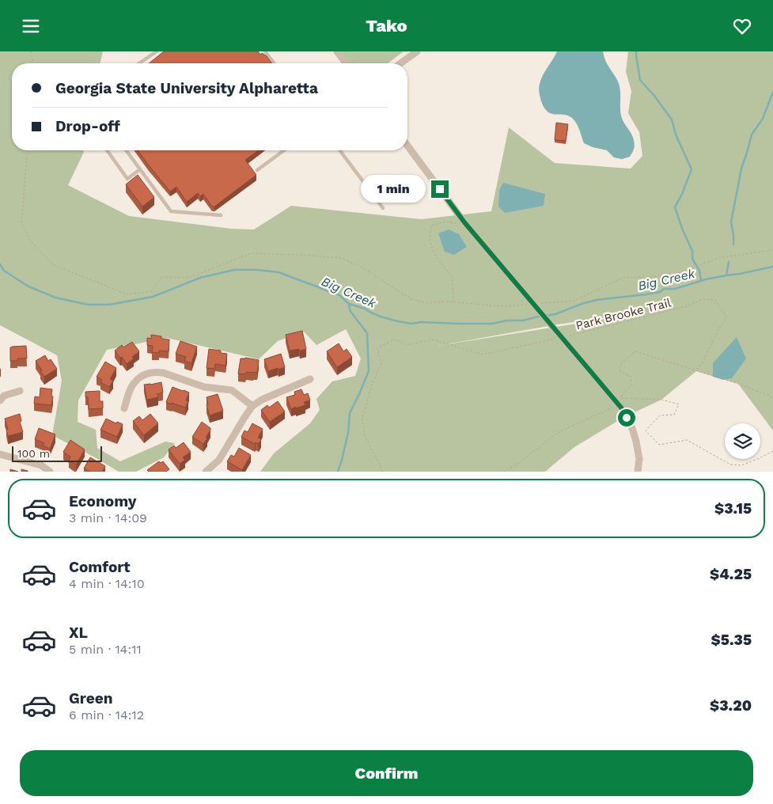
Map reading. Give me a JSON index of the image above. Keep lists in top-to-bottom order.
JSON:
{
  "streets": {
    "path": ["Park Brooke Trail"]
  },
  "water": ["Big Creek"],
  "scale_bar": "100 m",
  "page": {
    "header": "Tako",
    "banner": ["Georgia State University Alpharetta", "Drop-off"],
    "bubble": "1 min",
    "scale": "100 m",
    "list": [
      {
        "name": "Economy",
        "note": "3 min · 14:09",
        "value": "$3.15"
      },
      {
        "name": "Comfort",
        "note": "4 min · 14:10",
        "value": "$4.25"
      },
      {
        "name": "XL",
        "note": "5 min · 14:11",
        "value": "$5.35"
      },
      {
        "name": "Green",
        "note": "6 min · 14:12",
        "value": "$3.20"
      }
    ],
    "buttons": "Confirm"
  }
}
